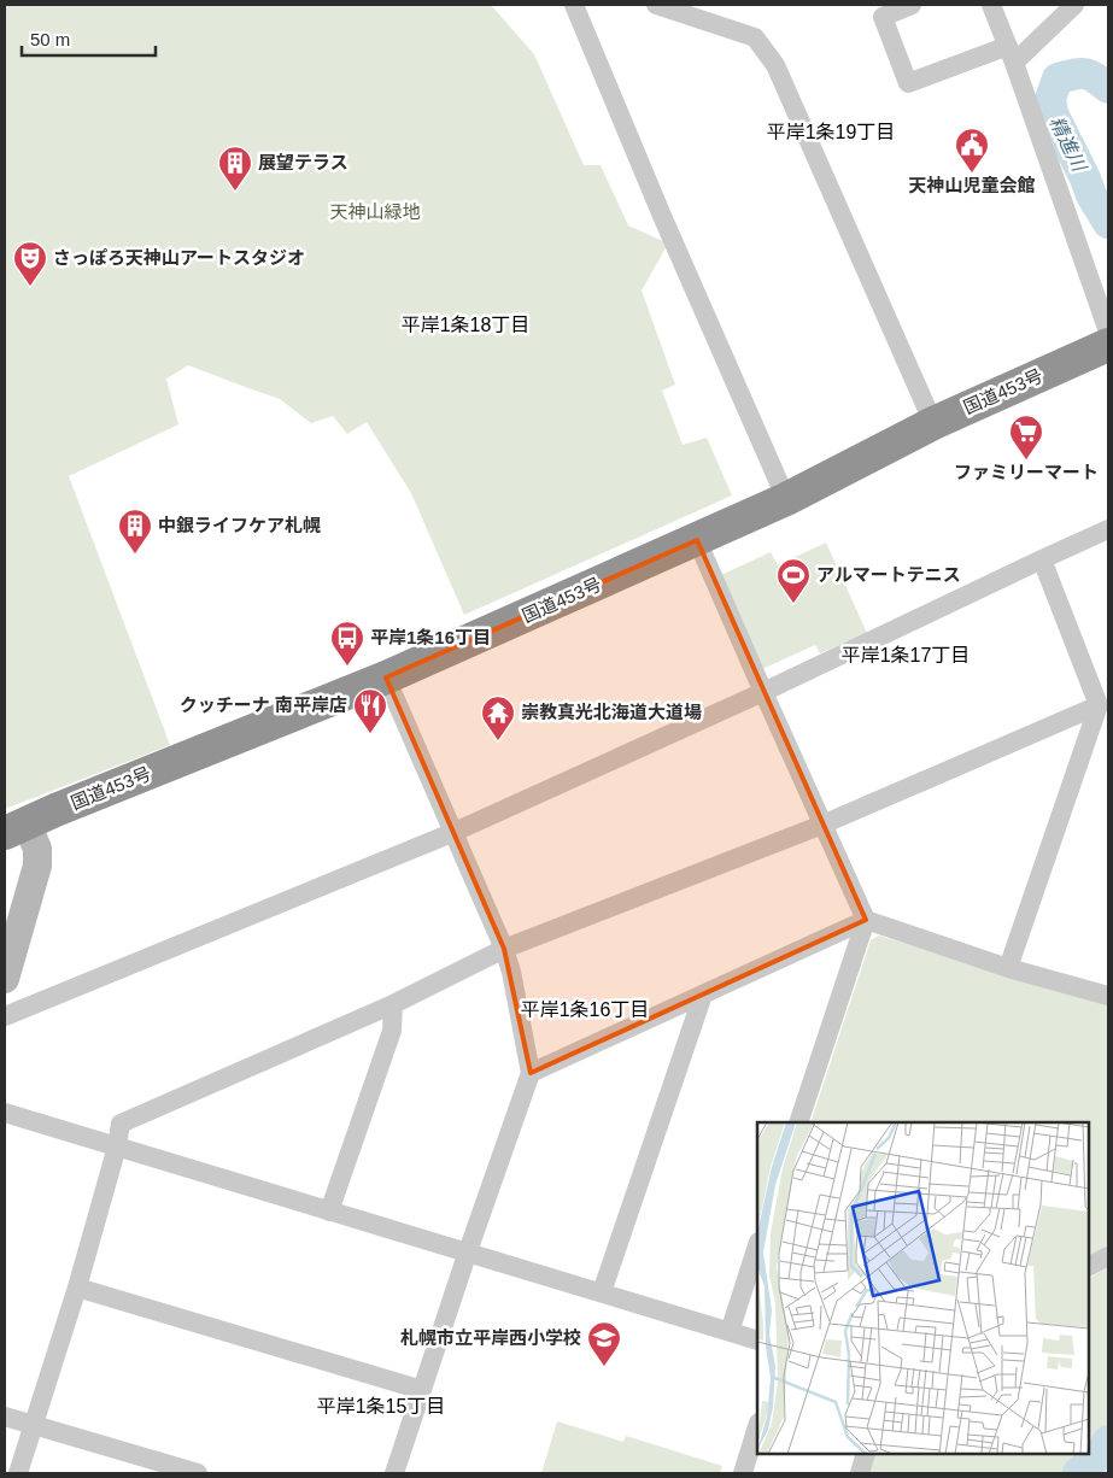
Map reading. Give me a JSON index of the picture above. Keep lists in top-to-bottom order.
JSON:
{
  "streets": {
    "highway": ["国道453号"]
  },
  "districts": [
    "平岸1条19丁目",
    "平岸1条18丁目",
    "平岸1条17丁目",
    "平岸1条16丁目",
    "平岸1条15丁目"
  ],
  "water": ["精進川"],
  "parks": ["天神山緑地"],
  "places": {
    "public building": ["天神山児童会館"],
    "building": ["展望テラス", "中銀ライフケア札幌"],
    "theatre": ["さっぽろ天神山アートスタジオ"],
    "supermarket": ["ファミリーマート"],
    "sports": ["アルマートテニス"],
    "bus stop": ["平岸1条16丁目"],
    "restaurant": ["クッチーナ 南平岸店"],
    "temple": ["崇教真光北海道大道場"],
    "school or university": ["札幌市立平岸西小学校"]
  },
  "scale_bar": "50 m"
}
